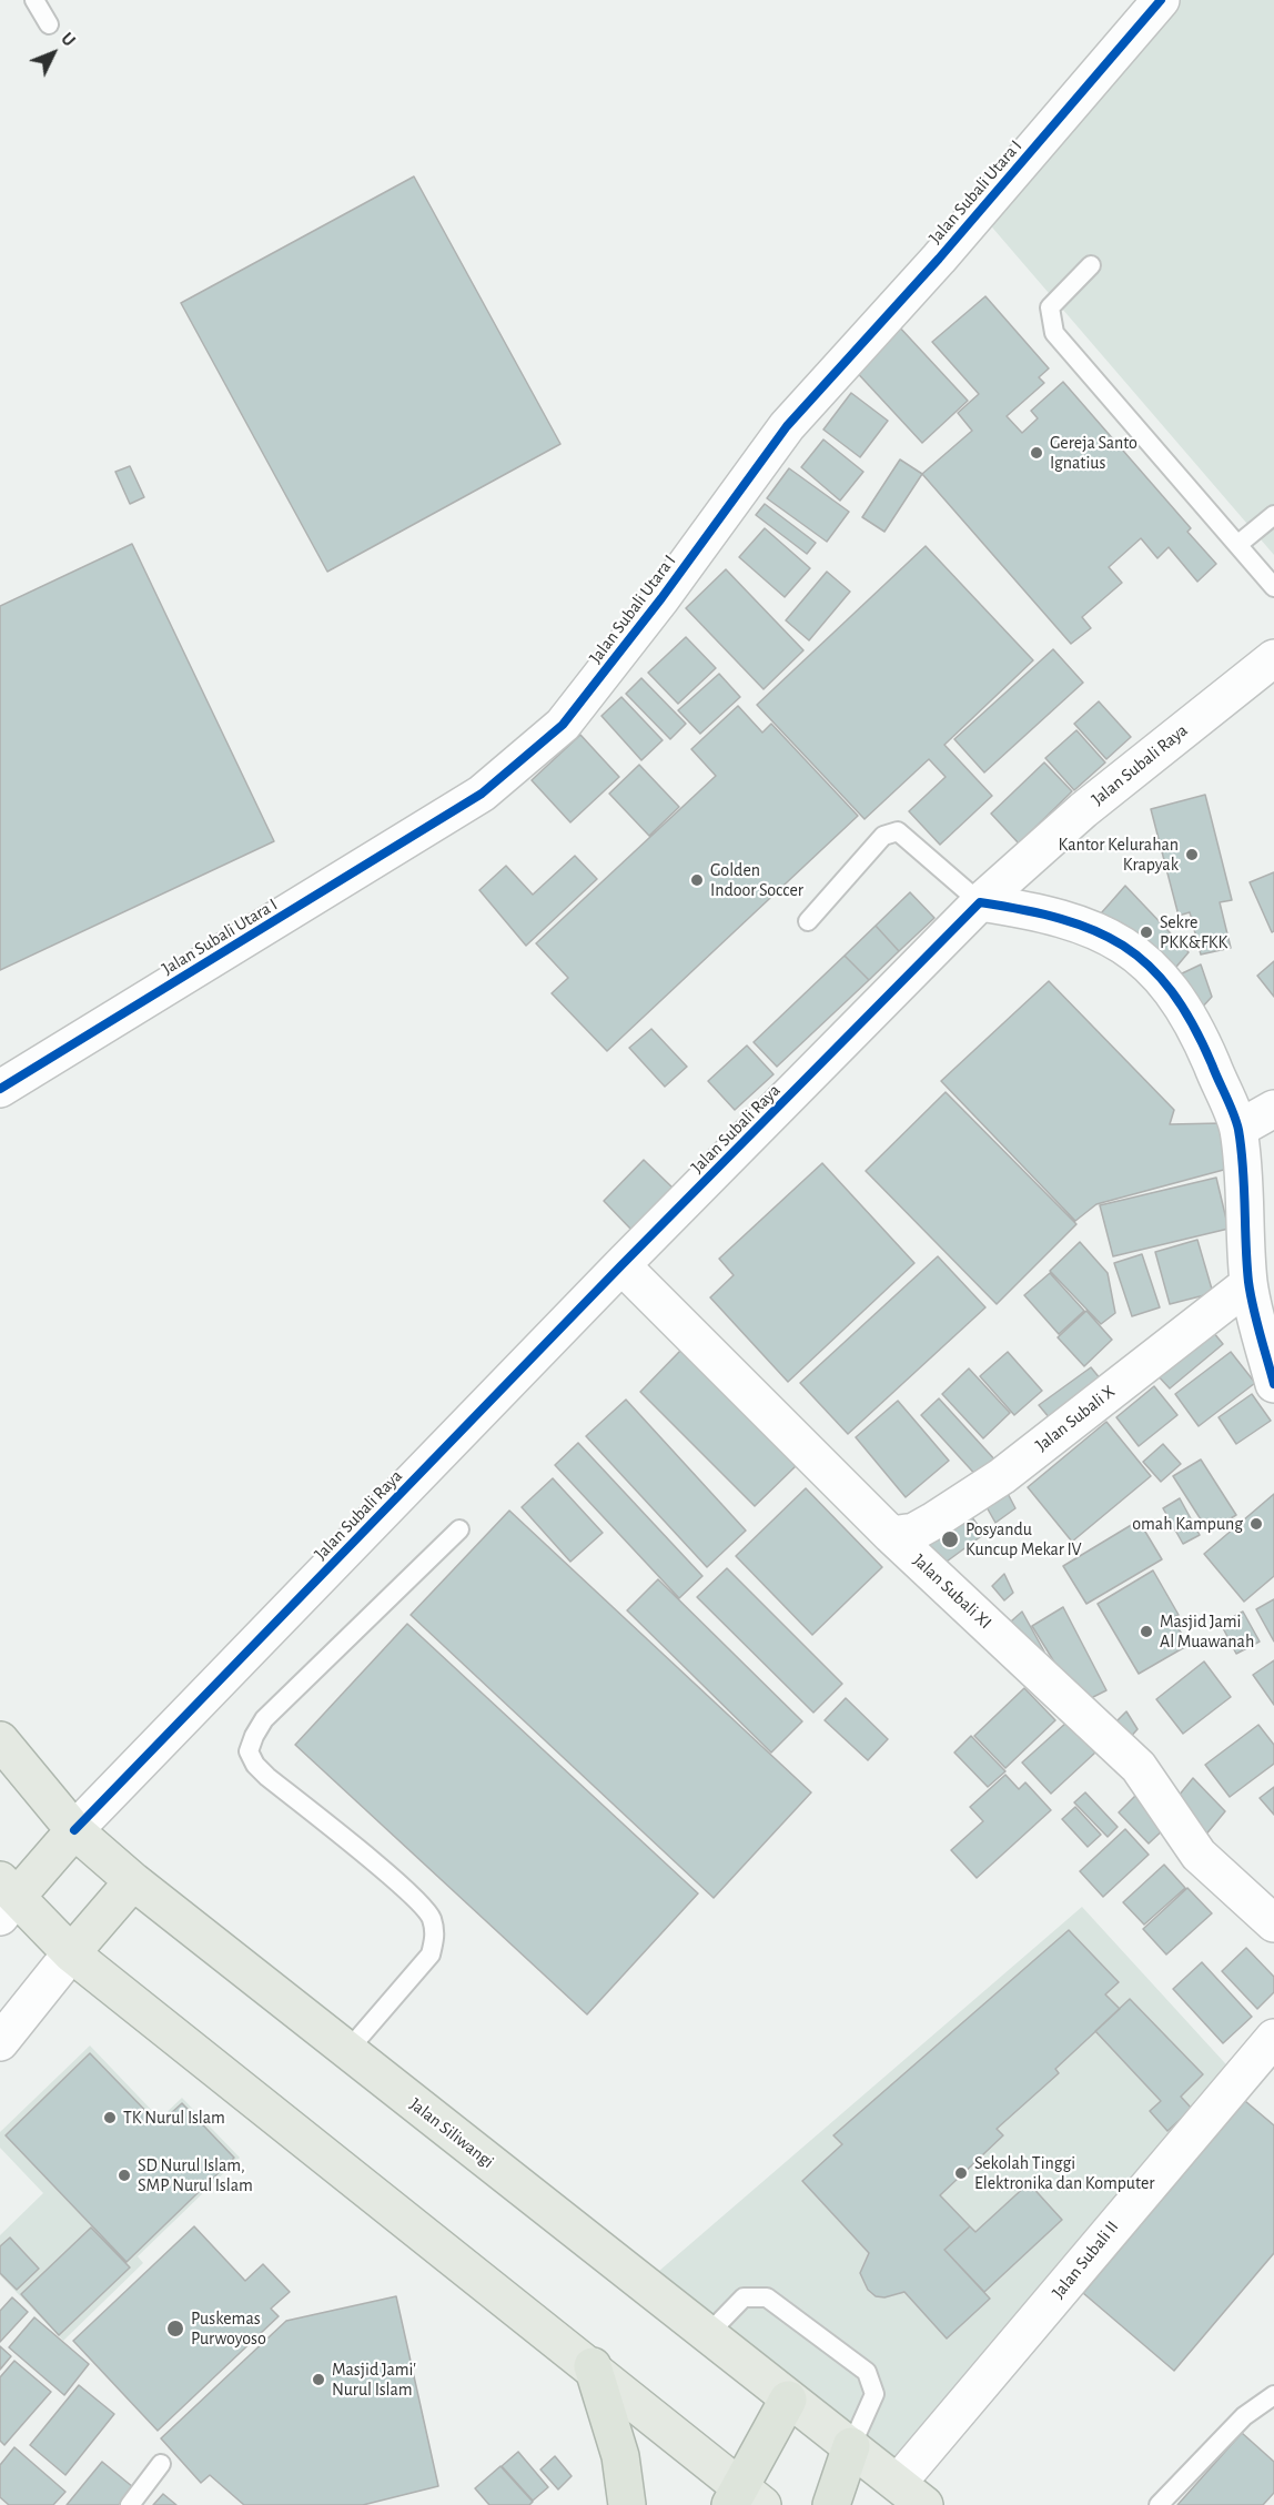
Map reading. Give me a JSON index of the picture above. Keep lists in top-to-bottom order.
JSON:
{
  "streets": {
    "highway": ["Jalan Siliwangi"],
    "street": [
      "Jalan Subali Utara I",
      "Jalan Subali Raya",
      "Jalan Subali X",
      "Jalan Subali XI",
      "Jalan Subali II"
    ]
  },
  "crossings": [
    ["Jalan Subali Raya", "Jalan Subali XI"],
    ["Jalan Subali Raya", "Jalan Siliwangi"],
    ["Jalan Subali X", "Jalan Subali XI"],
    ["Jalan Siliwangi", "Jalan Subali II"]
  ],
  "places": [
    "Gereja Santo Ignatius",
    "Kantor Kelurahan Krapyak",
    "Golden Indoor Soccer",
    "Sekre PKK&FKK",
    "omah Kampung",
    "Posyandu Kuncup Mekar IV",
    "Masjid Jami Al Muawanah",
    "TK Nurul Islam",
    "Sekolah Tinggi Elektronika dan Komputer",
    "SD Nurul Islam, SMP Nurul Islam",
    "Puskemas Purwoyoso",
    "Masjid Jami' Nurul Islam"
  ],
  "north": "top right"
}
